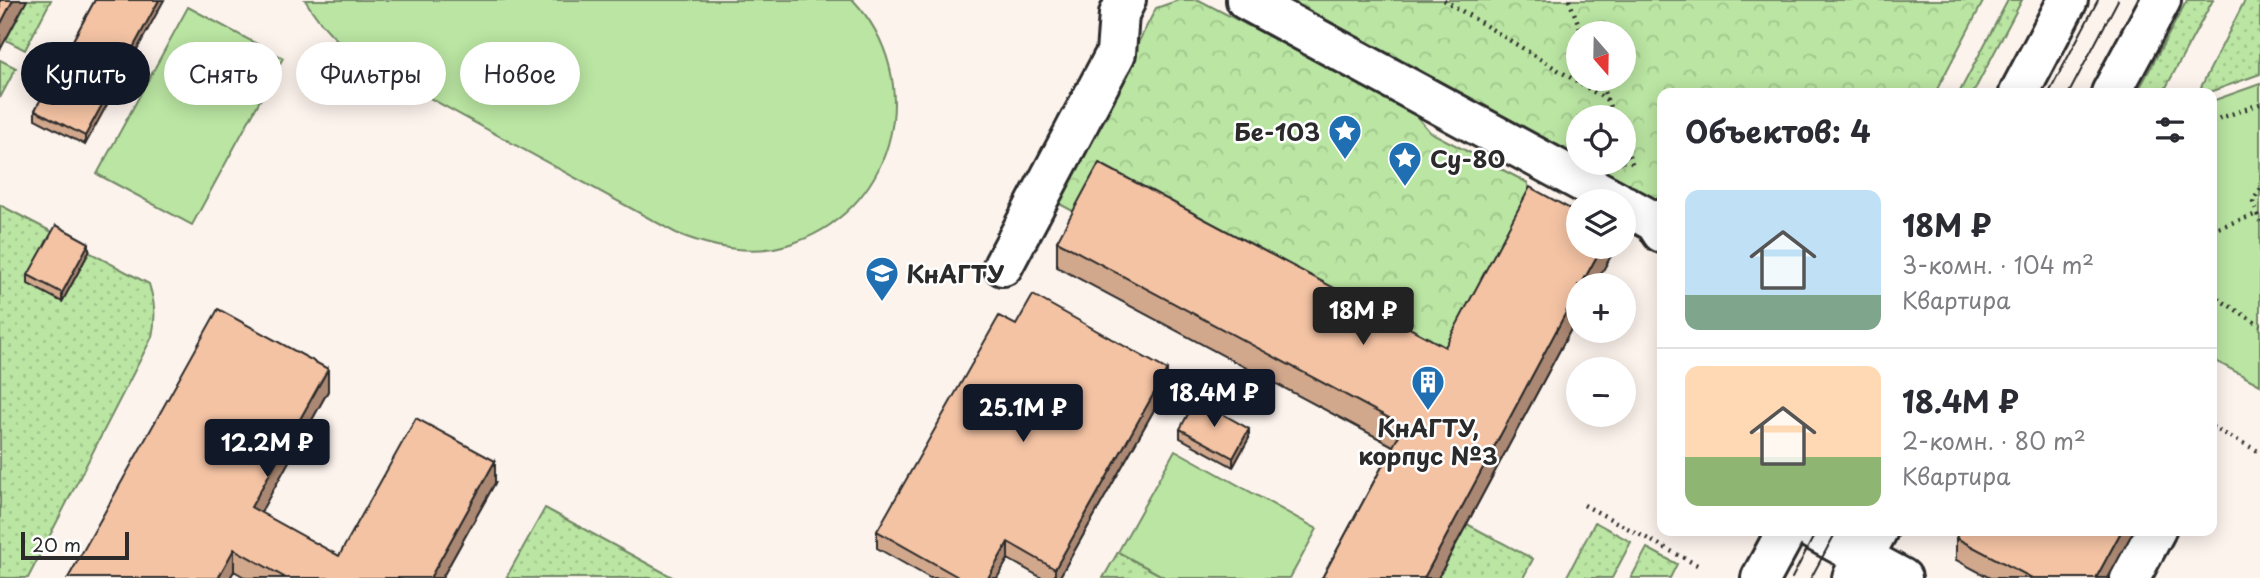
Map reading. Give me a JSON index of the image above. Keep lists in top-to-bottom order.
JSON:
{
  "places": {
    "place": ["Бе-103", "Су-80"],
    "school or university": ["КнАГТУ"],
    "building": ["КнАГТУ, корпус №3"]
  },
  "scale_bar": "20 m",
  "north": "bottom",
  "page": {
    "map_buttons": ["+", "−"],
    "chip": [
      "Купить",
      "Снять",
      "Фильтры",
      "Новое"
    ],
    "heading": "Объектов: 4",
    "list": [
      {
        "name": "18M ₽",
        "note": "3-комн. · 104 m² · Квартира"
      },
      {
        "name": "18.4M ₽",
        "note": "2-комн. · 80 m² · Квартира"
      }
    ],
    "price": [
      "18M ₽",
      "18.4M ₽",
      "25.1M ₽",
      "12.2M ₽"
    ],
    "scale": "20 m"
  }
}
